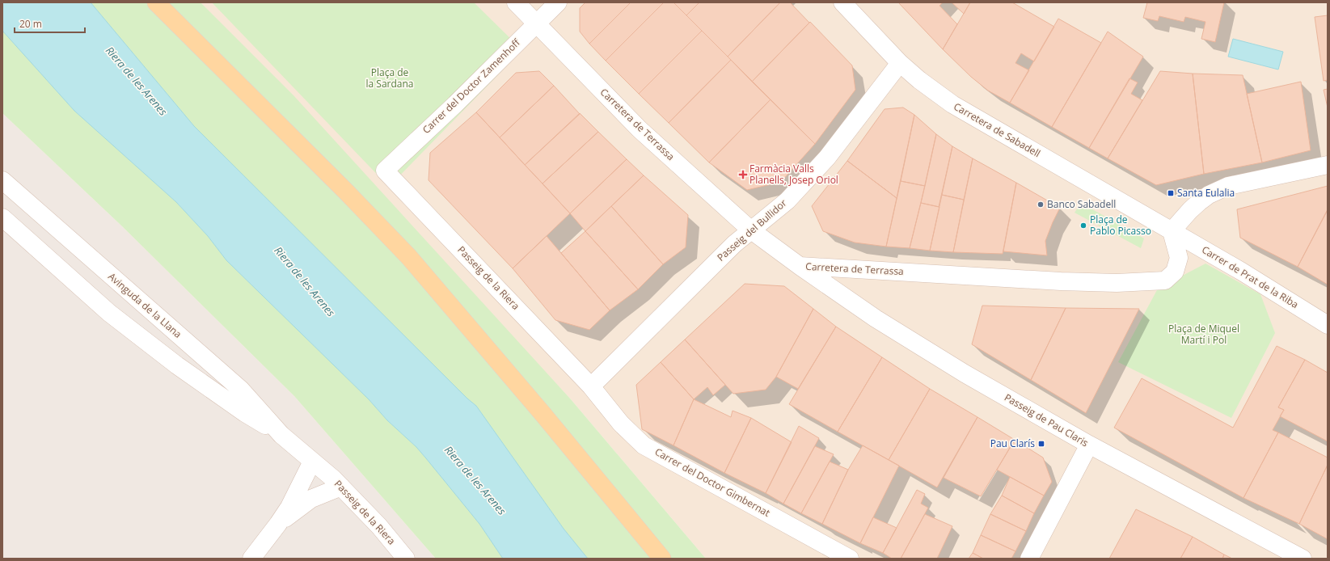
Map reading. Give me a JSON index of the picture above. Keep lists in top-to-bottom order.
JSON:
{
  "streets": {
    "street": [
      "Carrer del Doctor Zamenhoff",
      "Carretera de Terrassa",
      "Carretera de Sabadell",
      "Passeig del Bullidor",
      "Carrer de Prat de la Riba",
      "Passeig de la Riera",
      "Avinguda de la Llana",
      "Passeig de Pau Claris",
      "Carrer del Doctor Gimbernat"
    ]
  },
  "crossings": [
    ["Carrer del Doctor Zamenhoff", "Carretera de Terrassa"],
    ["Carrer del Doctor Zamenhoff", "Passeig de la Riera"],
    ["Carretera de Terrassa", "Carretera de Sabadell"],
    ["Carretera de Terrassa", "Passeig del Bullidor"],
    ["Carretera de Terrassa", "Carrer de Prat de la Riba"],
    ["Carretera de Terrassa", "Passeig de Pau Claris"],
    ["Carretera de Sabadell", "Passeig del Bullidor"],
    ["Carretera de Sabadell", "Carrer de Prat de la Riba"],
    ["Passeig del Bullidor", "Passeig de la Riera"],
    ["Passeig del Bullidor", "Carrer del Doctor Gimbernat"],
    ["Passeig de la Riera", "Avinguda de la Llana"],
    ["Passeig de la Riera", "Carrer del Doctor Gimbernat"]
  ],
  "water": ["Riera de les Arenes"],
  "parks": ["Plaça de la Sardana", "Plaça de Miquel Martí i Pol"],
  "places": {
    "health": ["Farmàcia Valls Planells, Josep Oriol"],
    "transit": ["Santa Eulalia", "Pau Clarís"],
    "other": ["Banco Sabadell", "Plaça de Pablo Picasso"]
  },
  "scale_bar": "20 m"
}
